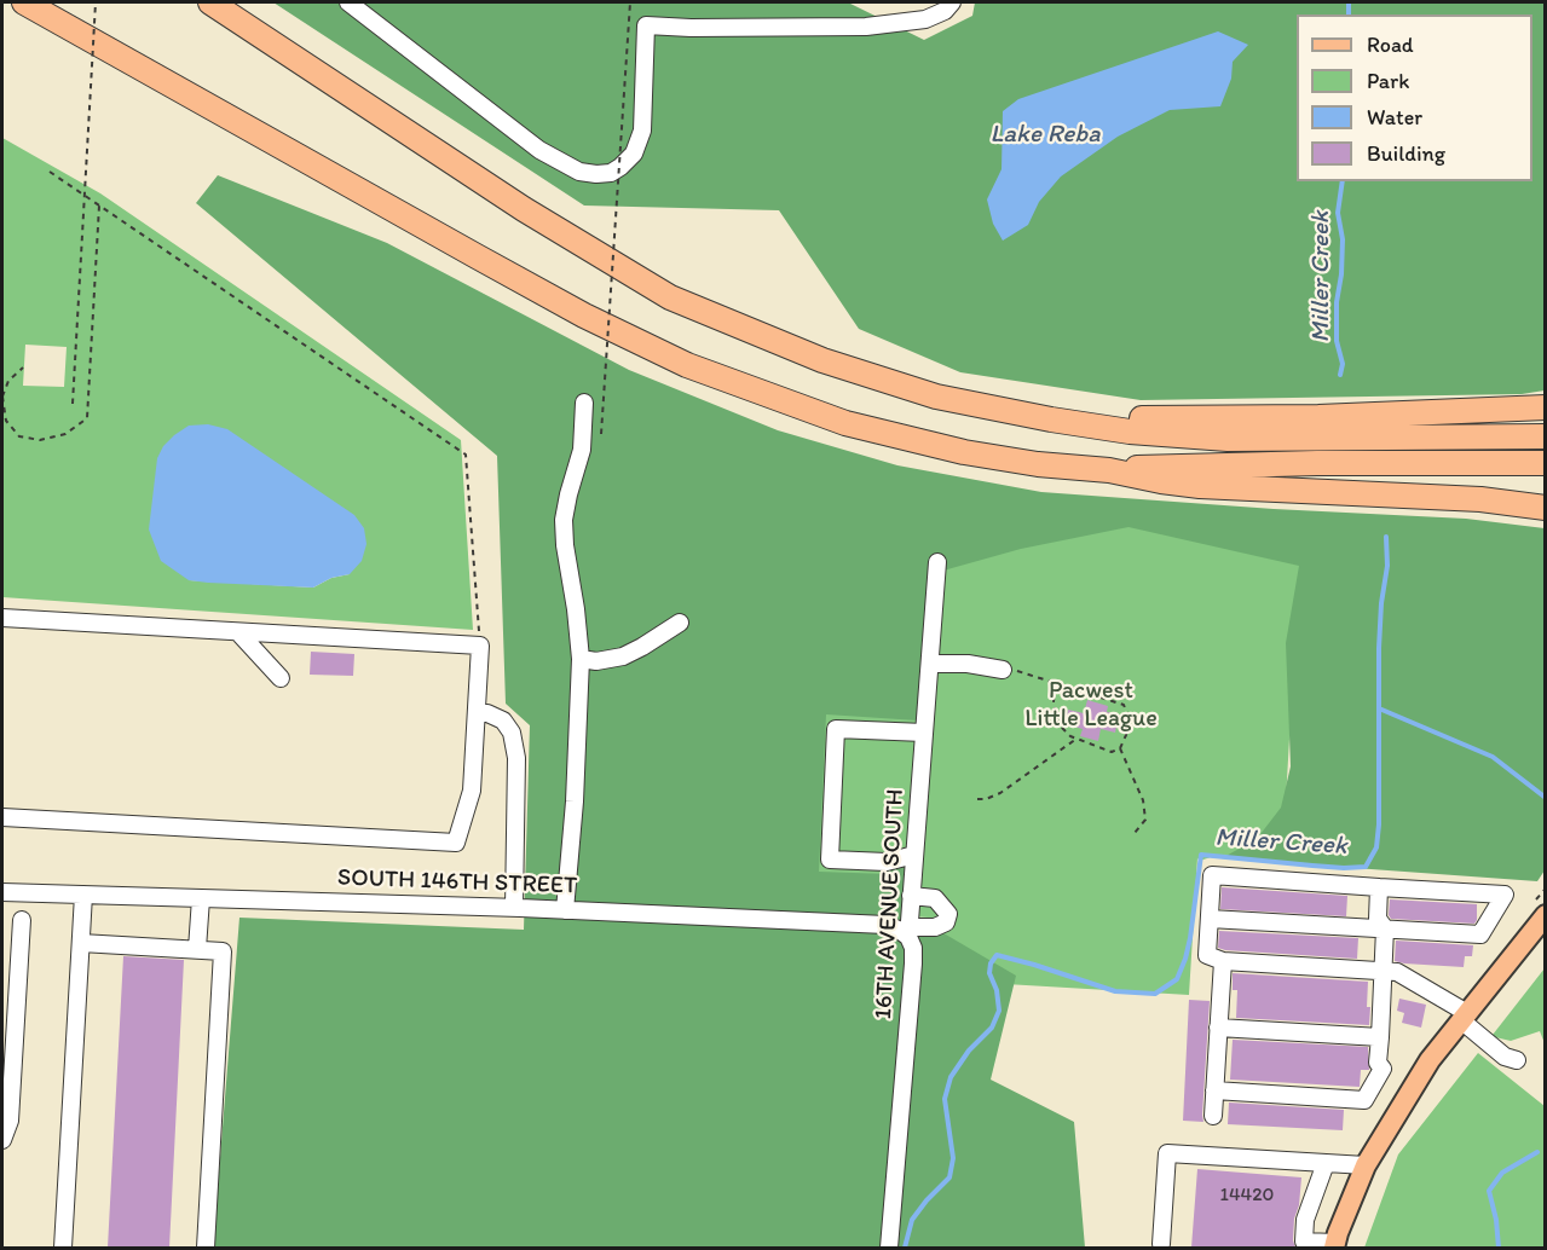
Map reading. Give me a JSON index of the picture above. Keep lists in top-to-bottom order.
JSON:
{
  "streets": {
    "street": ["SOUTH 146TH STREET", "16TH AVENUE SOUTH"]
  },
  "crossings": [
    ["SOUTH 146TH STREET", "16TH AVENUE SOUTH"]
  ],
  "water": ["Lake Reba", "Miller Creek"],
  "parks": ["Pacwest Little League"],
  "house_numbers": ["14420"],
  "legend": [
    "Road",
    "Park",
    "Water",
    "Building"
  ]
}
